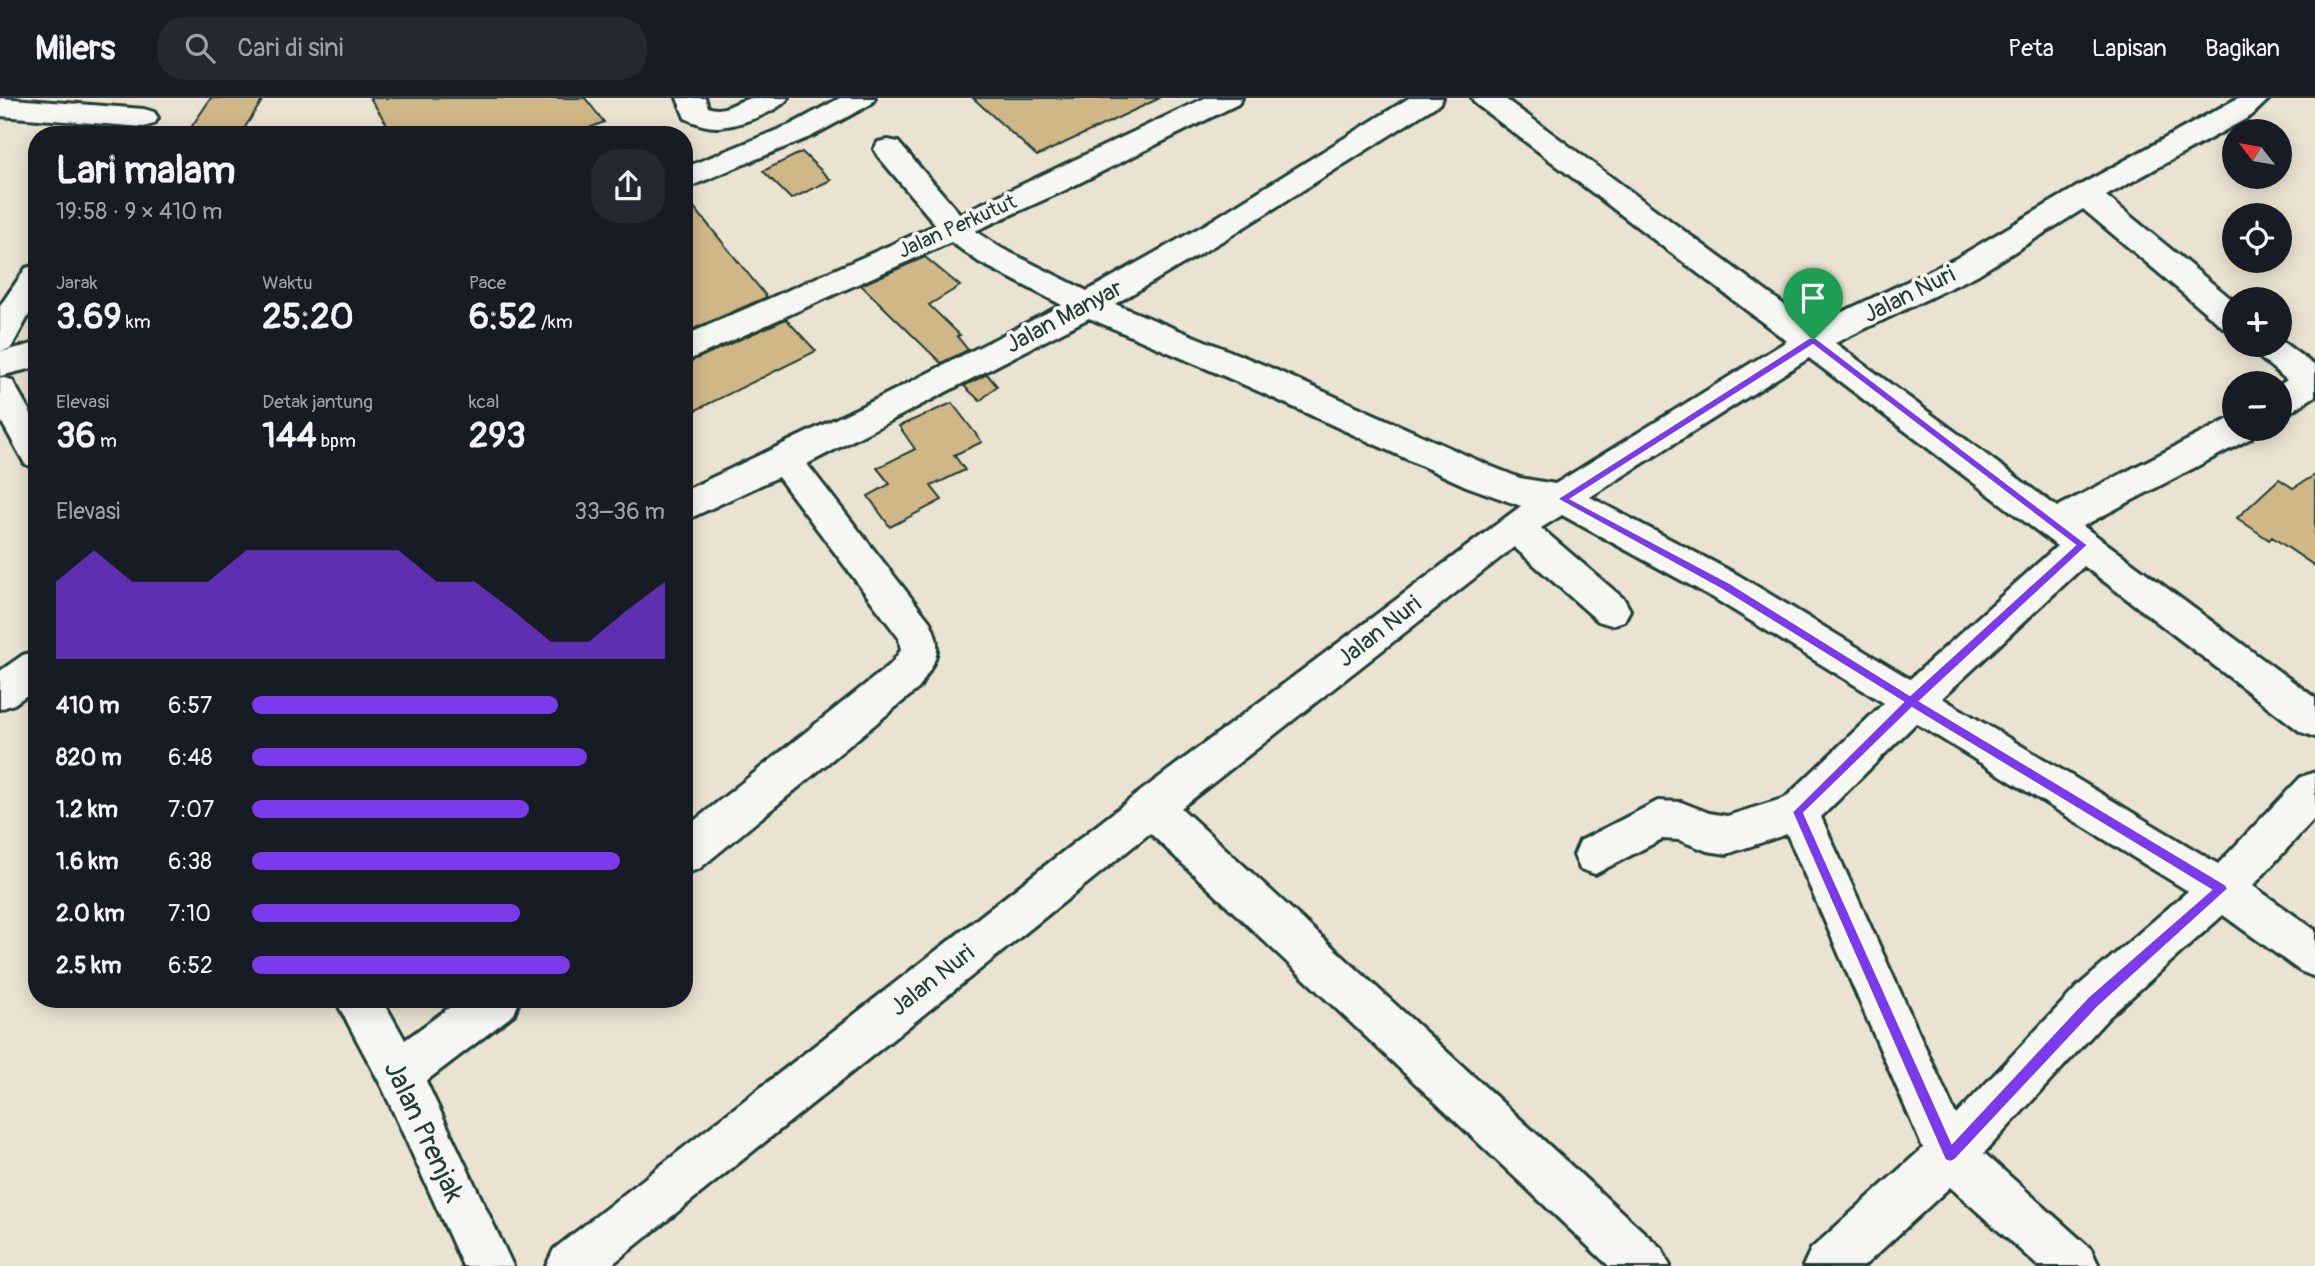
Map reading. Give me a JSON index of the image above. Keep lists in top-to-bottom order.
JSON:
{
  "streets": {
    "street": [
      "Jalan Perkutut",
      "Jalan Nuri",
      "Jalan Manyar",
      "Jalan Prenjak"
    ]
  },
  "north": "top left",
  "page": {
    "header": "Milers",
    "search": "Cari di sini",
    "nav": ["Peta", "Lapisan", "Bagikan"],
    "map_buttons": ["+", "−"],
    "heading": ["Lari malam", "19:58 · 9 × 410 m"],
    "stats": [
      ["Jarak", "3.69 km"],
      ["Waktu", "25:20"],
      ["Pace", "6:52 /km"],
      ["Elevasi", "36 m"],
      ["Detak jantung", "144 bpm"],
      ["kcal", "293"]
    ],
    "chart": ["Elevasi", "33–36 m"],
    "list": [
      {
        "name": "410 m",
        "note": "6:57"
      },
      {
        "name": "820 m",
        "note": "6:48"
      },
      {
        "name": "1.2 km",
        "note": "7:07"
      },
      {
        "name": "1.6 km",
        "note": "6:38"
      },
      {
        "name": "2.0 km",
        "note": "7:10"
      },
      {
        "name": "2.5 km",
        "note": "6:52"
      }
    ]
  }
}
